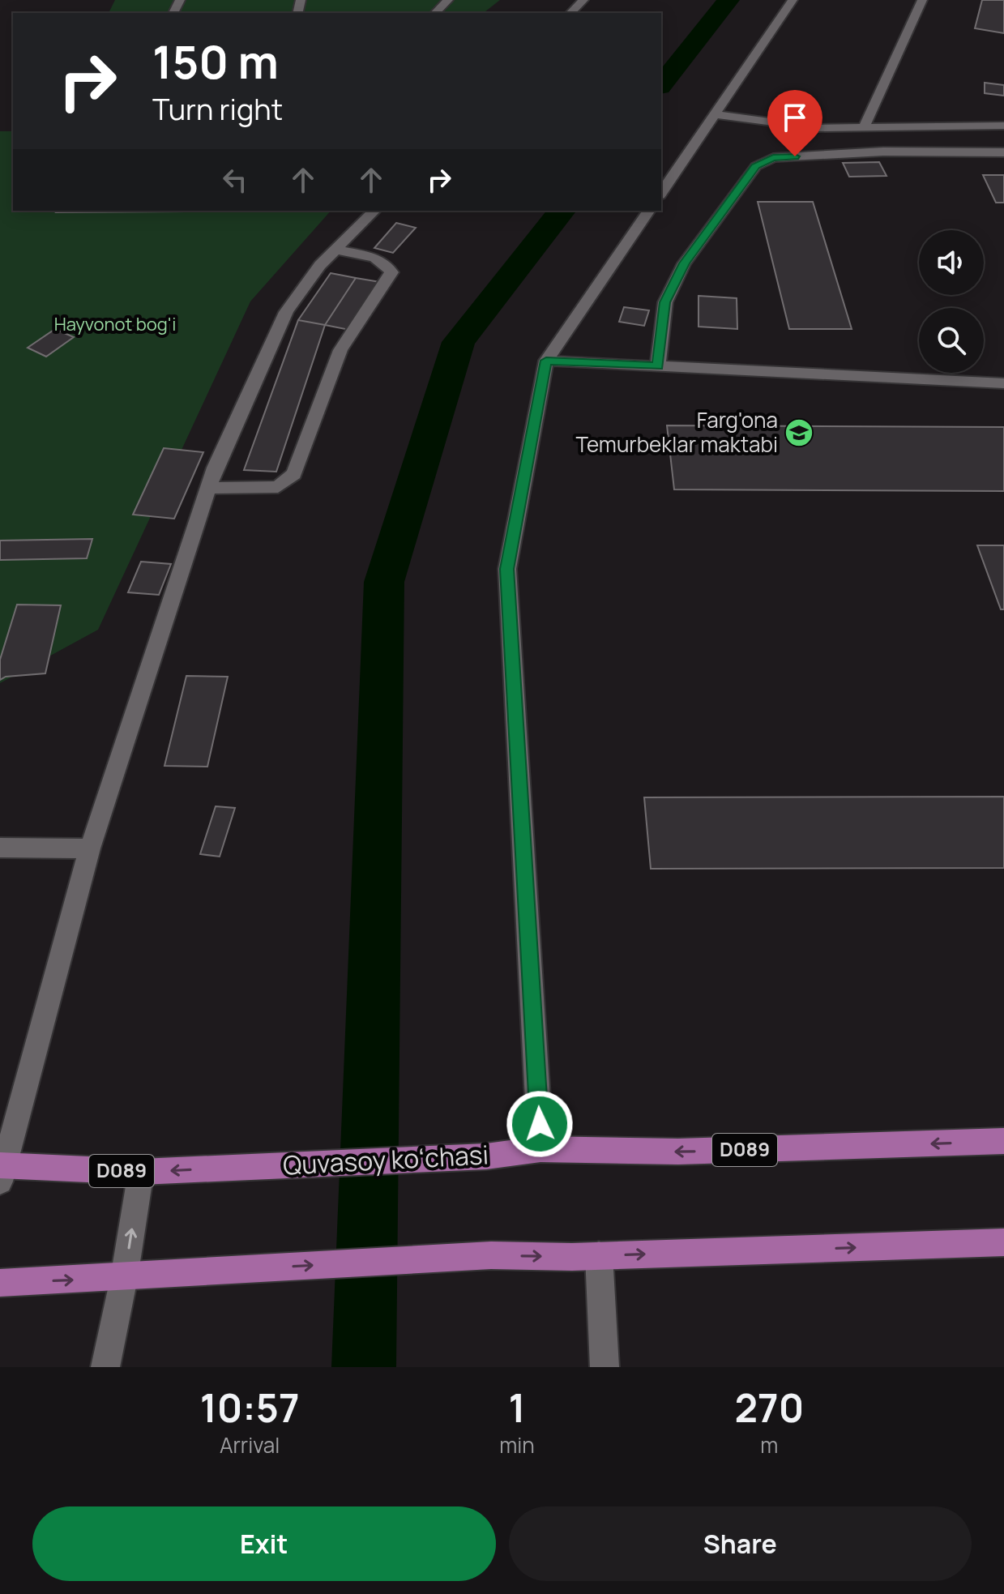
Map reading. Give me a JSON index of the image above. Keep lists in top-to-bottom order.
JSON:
{
  "streets": {
    "main road": ["D089", "Quvasoy koʻchasi"]
  },
  "parks": ["Hayvonot bog'i"],
  "places": {
    "school or university": ["Farg'ona Temurbeklar maktabi"]
  },
  "page": {
    "turn": ["150 m", "Turn right"],
    "eta": [
      "10:57",
      "Arrival",
      "1",
      "min",
      "270",
      "m"
    ],
    "buttons": ["Exit", "Share"]
  }
}
